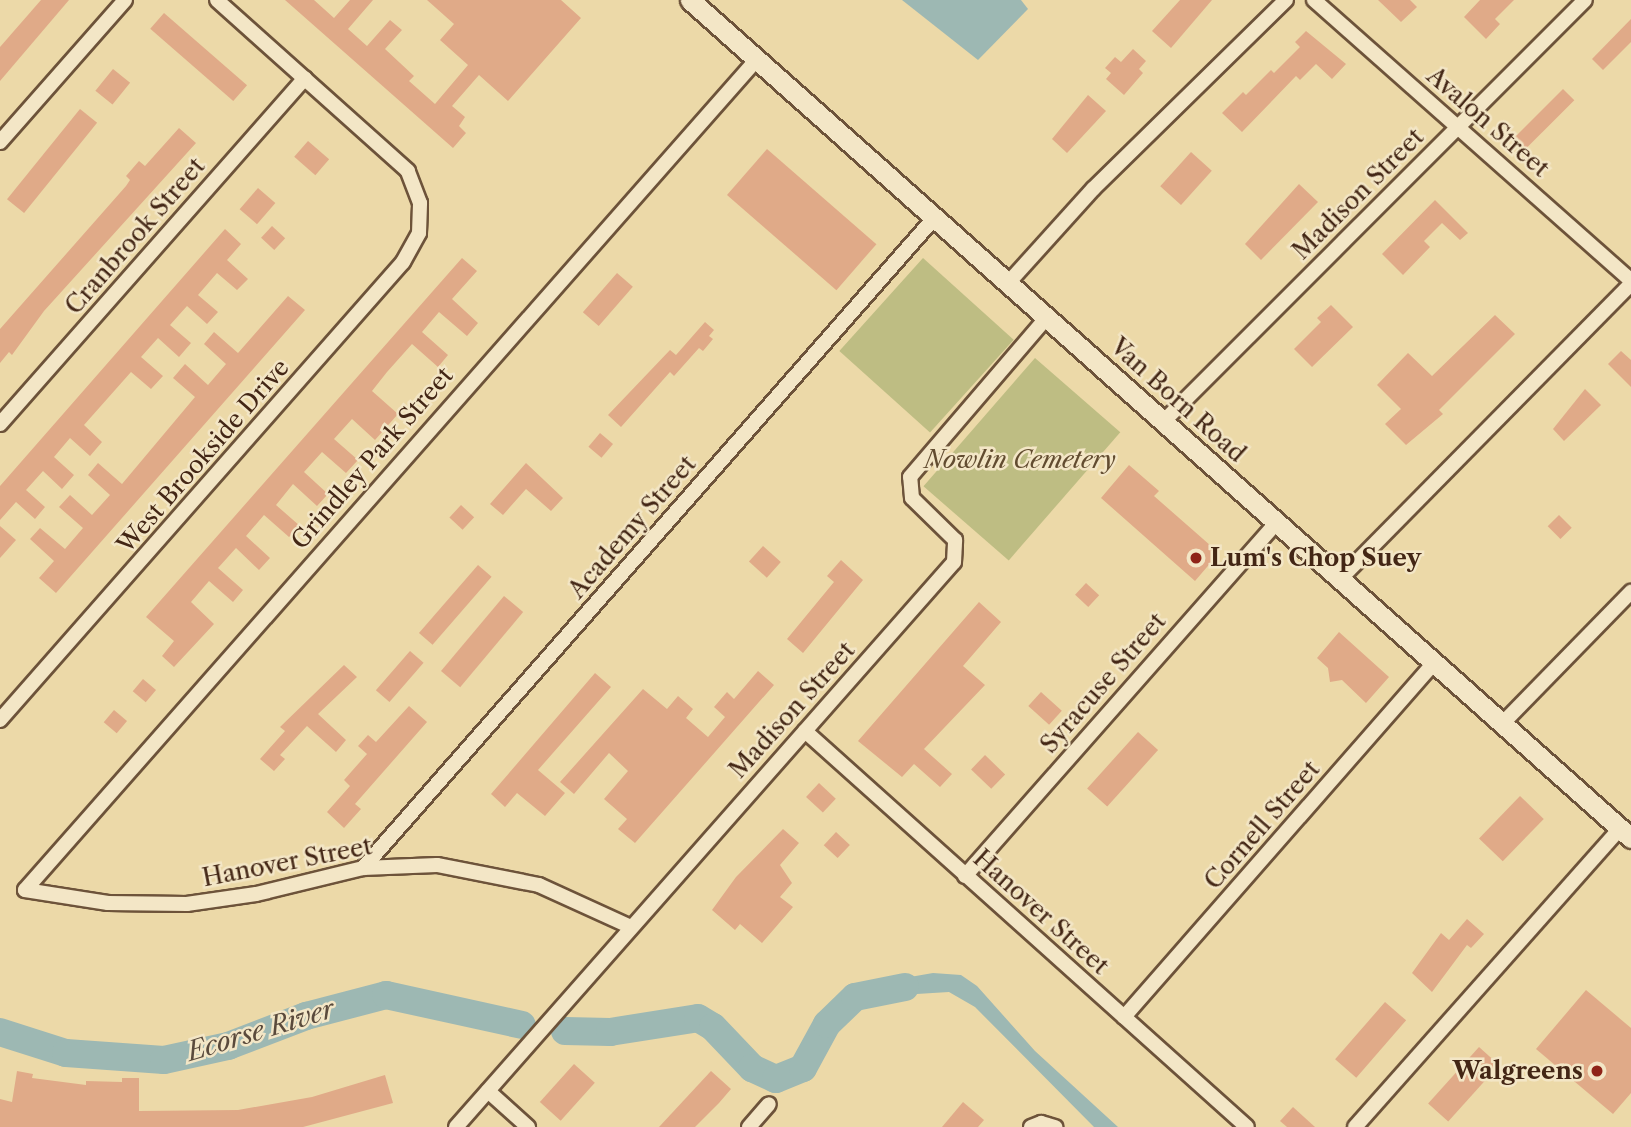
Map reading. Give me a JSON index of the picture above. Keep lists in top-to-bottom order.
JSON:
{
  "streets": {
    "main road": ["Van Born Road"],
    "street": [
      "Avalon Street",
      "Madison Street",
      "Cranbrook Street",
      "West Brookside Drive",
      "Grindley Park Street",
      "Academy Street",
      "Syracuse Street",
      "Cornell Street",
      "Hanover Street"
    ]
  },
  "crossings": [
    ["Avalon Street", "Madison Street"],
    ["Madison Street", "Van Born Road"],
    ["Madison Street", "Hanover Street"],
    ["Cranbrook Street", "West Brookside Drive"],
    ["Van Born Road", "Grindley Park Street"],
    ["Van Born Road", "Academy Street"],
    ["Van Born Road", "Syracuse Street"],
    ["Van Born Road", "Cornell Street"],
    ["Grindley Park Street", "Hanover Street"],
    ["Academy Street", "Hanover Street"],
    ["Syracuse Street", "Hanover Street"],
    ["Cornell Street", "Hanover Street"]
  ],
  "water": ["Ecorse River"],
  "parks": ["Nowlin Cemetery"],
  "places": ["Lum's Chop Suey", "Walgreens"]
}
